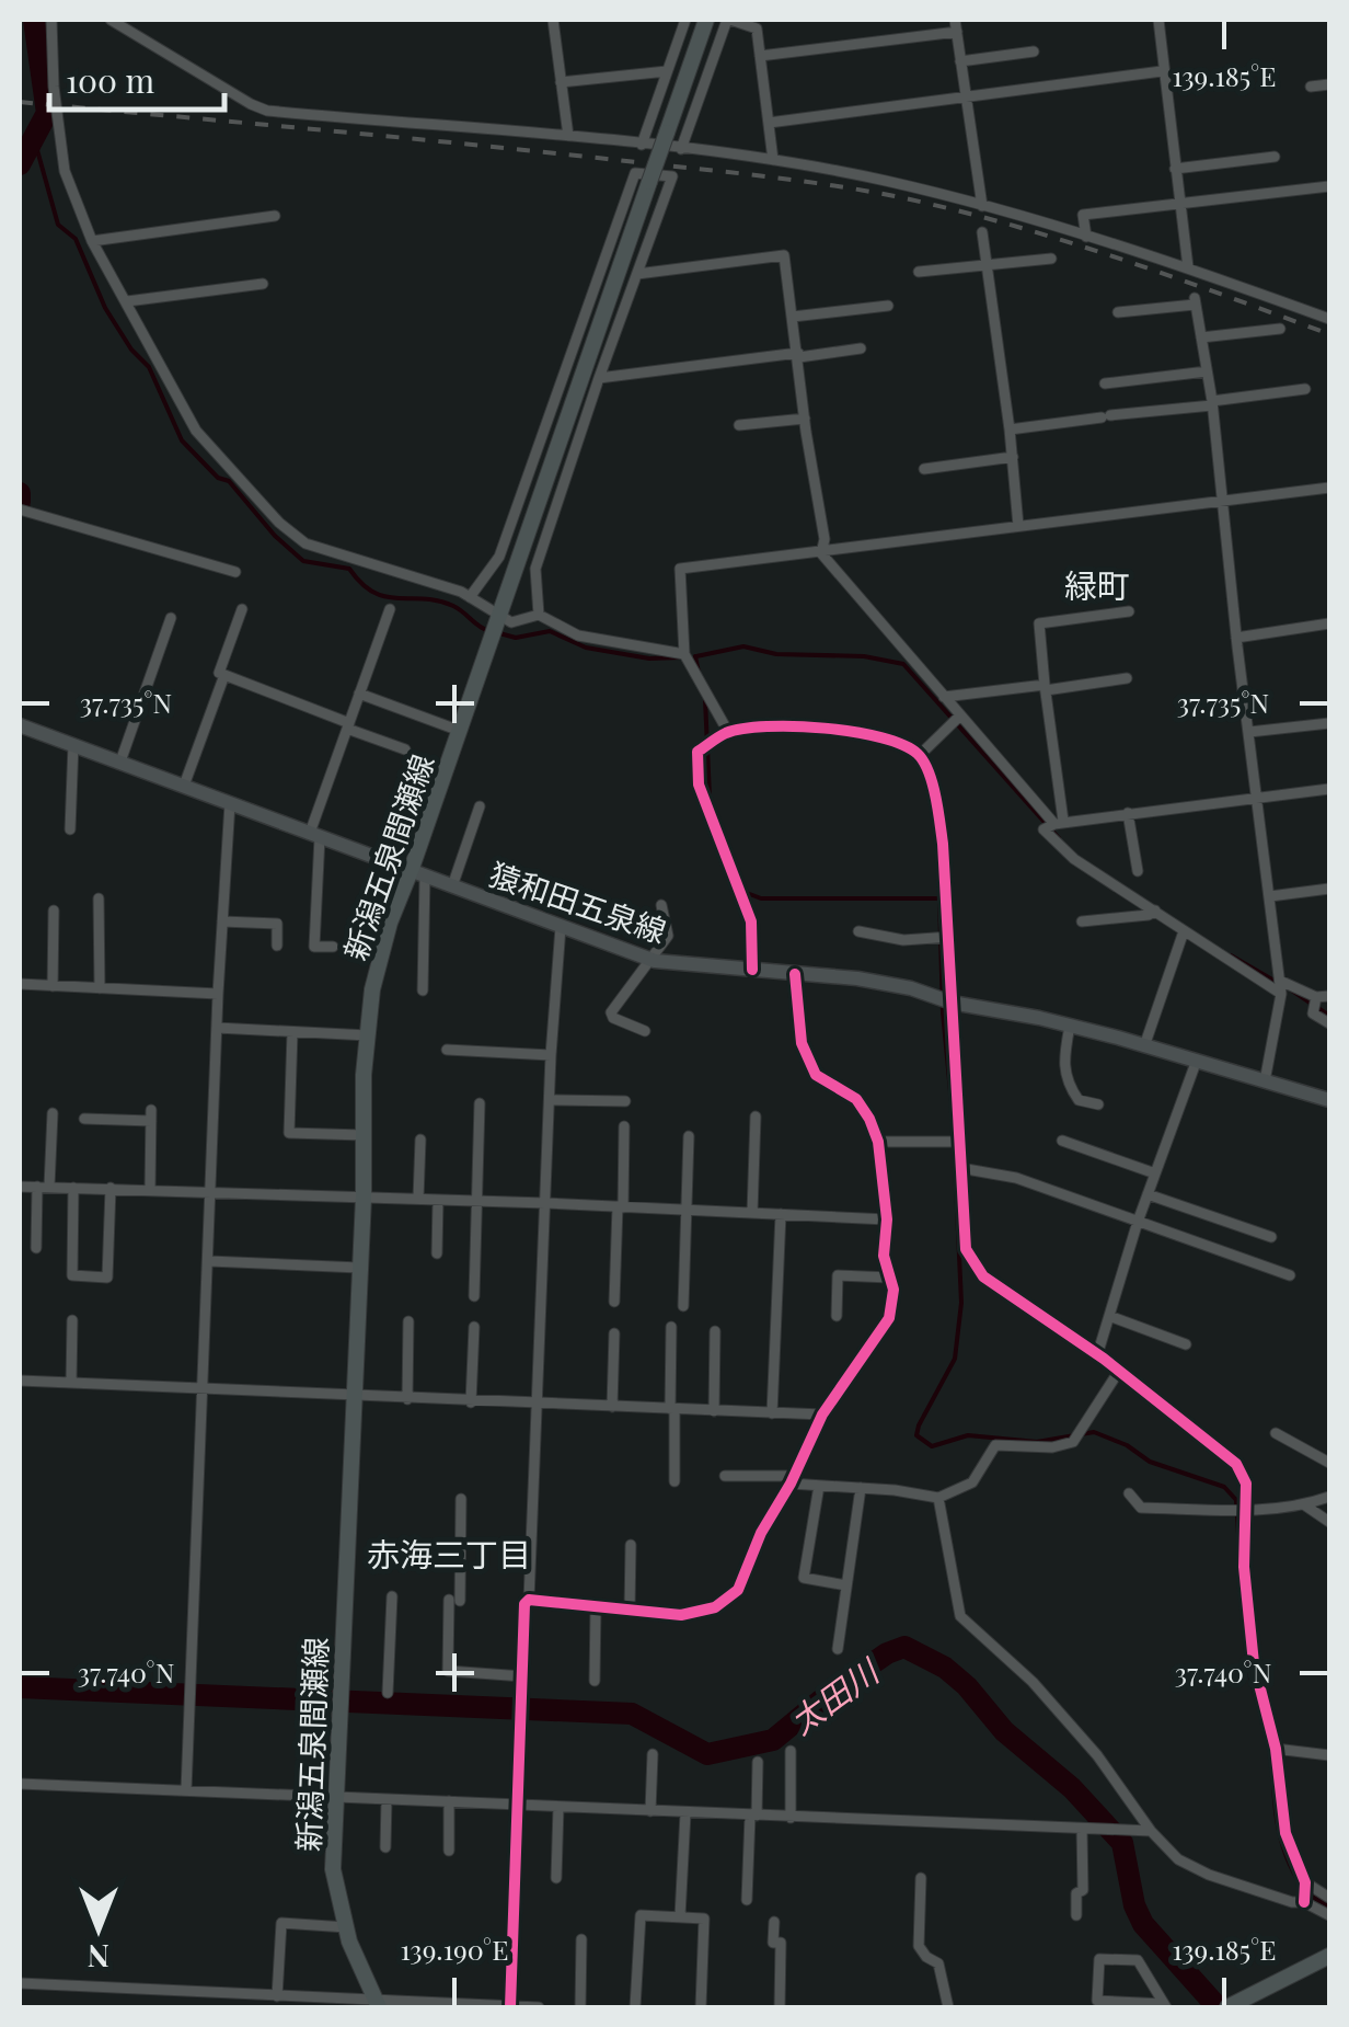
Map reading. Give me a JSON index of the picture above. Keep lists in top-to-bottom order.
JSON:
{
  "streets": {
    "main road": ["新潟五泉間瀬線", "猿和田五泉線"]
  },
  "crossings": [
    ["新潟五泉間瀬線", "猿和田五泉線"]
  ],
  "districts": ["緑町", "赤海三丁目"],
  "water": ["太田川"],
  "scale_bar": "100 m",
  "north": "bottom",
  "coordinates": [
    "139.185°E",
    "37.735°N",
    "37.740°N",
    "139.190°E"
  ]
}
